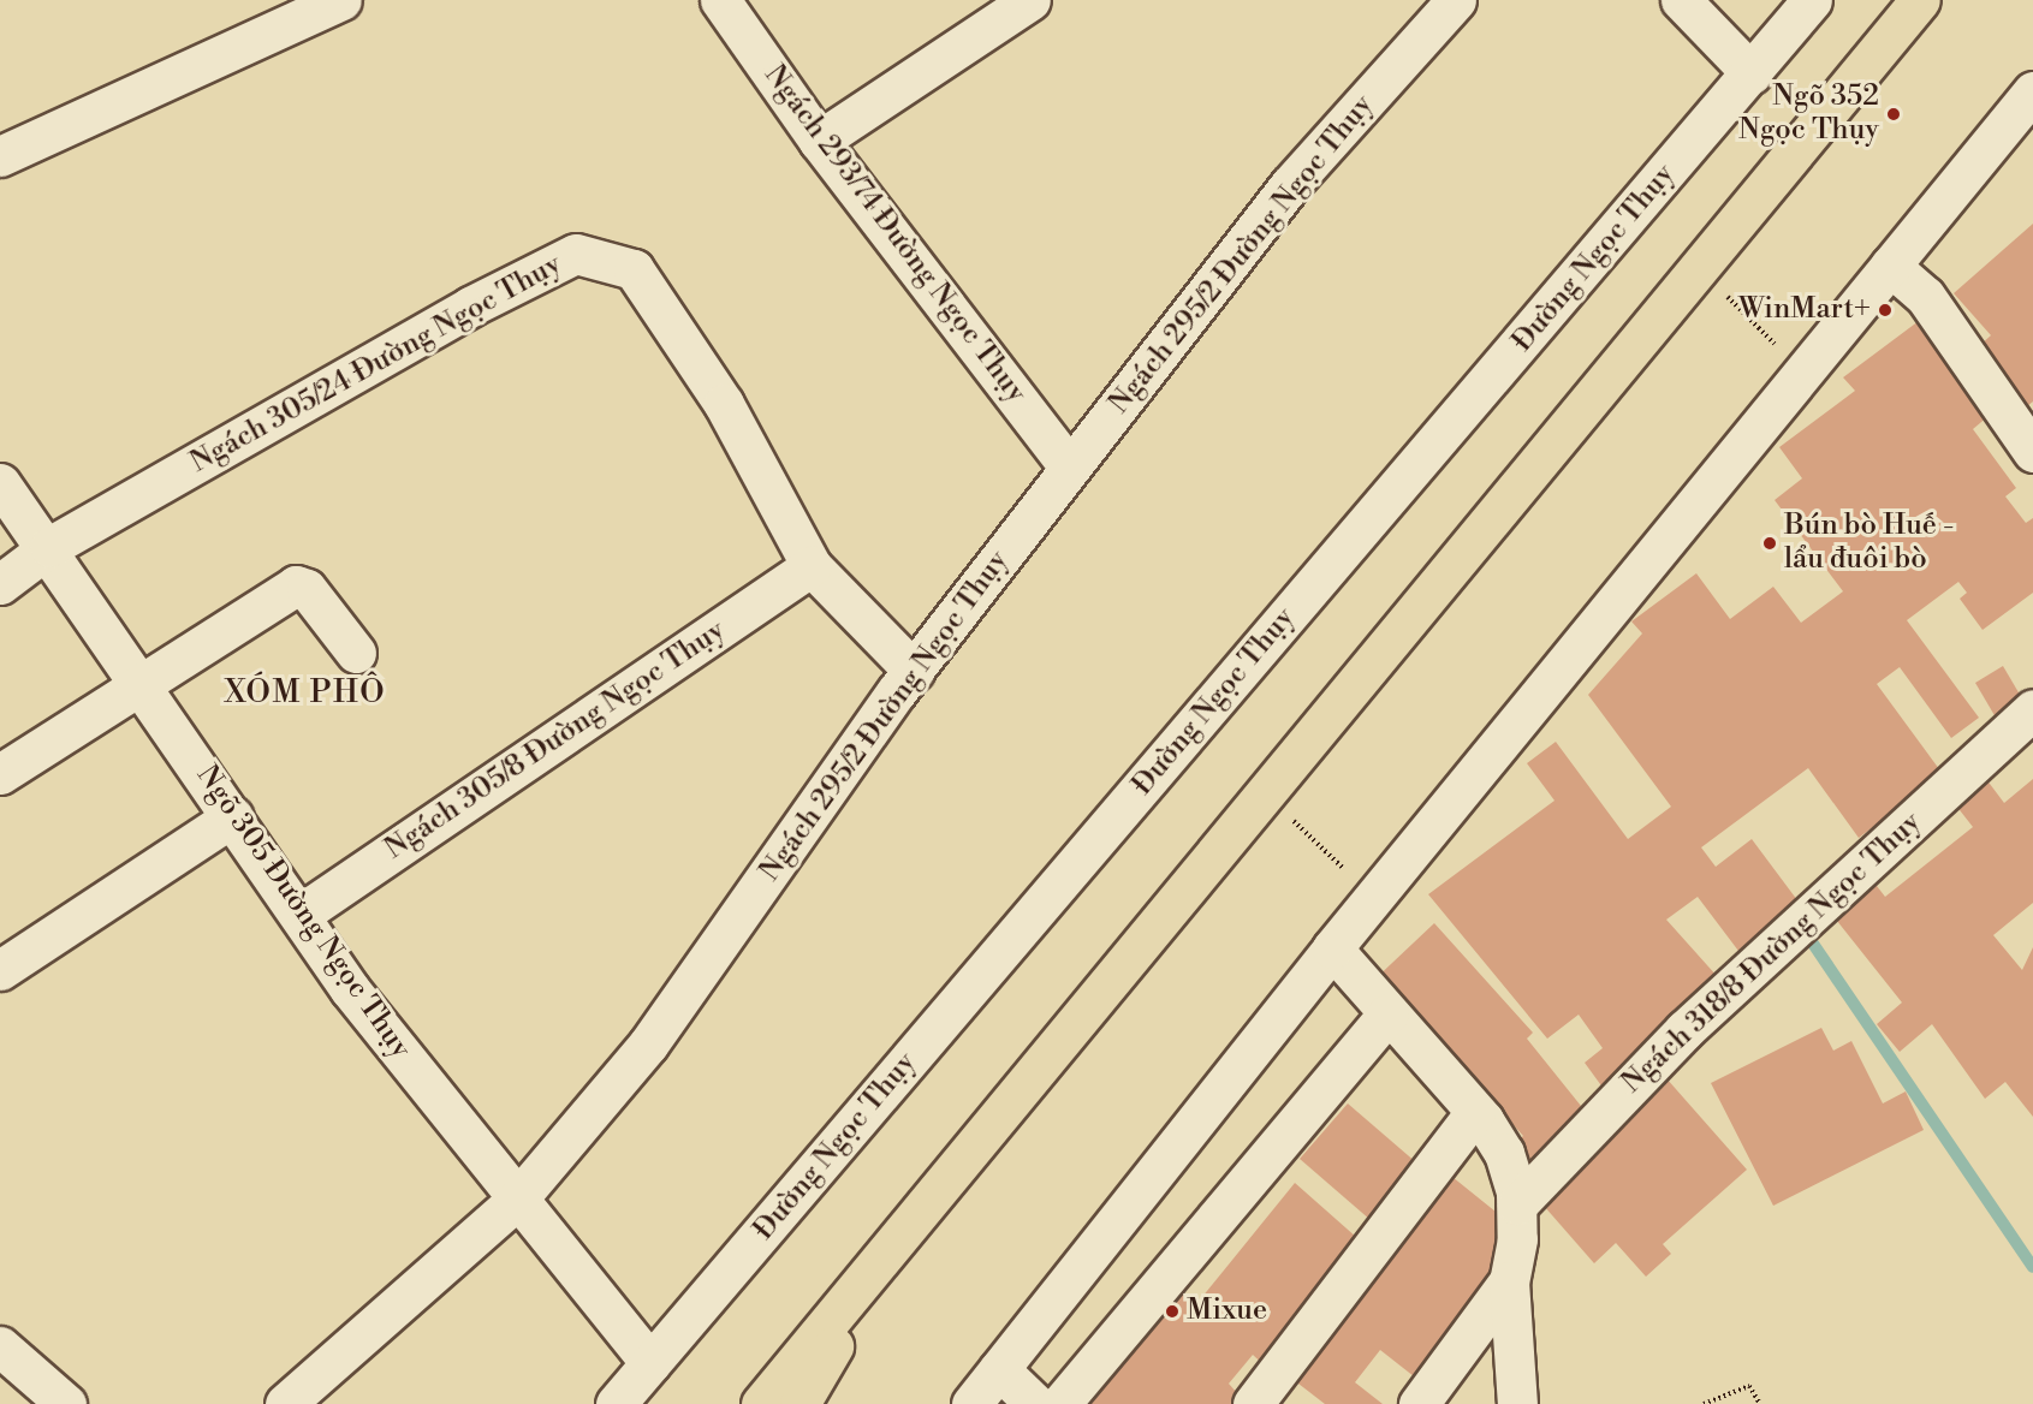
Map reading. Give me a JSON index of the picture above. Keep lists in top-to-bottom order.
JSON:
{
  "streets": {
    "street": [
      "Ngách 293/74 Đường Ngọc Thụy",
      "Ngách 295/2 Đường Ngọc Thụy",
      "Đường Ngọc Thụy",
      "Ngách 305/24 Đường Ngọc Thụy",
      "Ngách 305/8 Đường Ngọc Thụy",
      "Ngõ 305 Đường Ngọc Thụy",
      "Ngách 318/8 Đường Ngọc Thụy"
    ]
  },
  "crossings": [
    ["Ngách 293/74 Đường Ngọc Thụy", "Ngách 295/2 Đường Ngọc Thụy"],
    ["Ngách 295/2 Đường Ngọc Thụy", "Ngách 305/24 Đường Ngọc Thụy"],
    ["Ngách 295/2 Đường Ngọc Thụy", "Ngõ 305 Đường Ngọc Thụy"],
    ["Đường Ngọc Thụy", "Ngõ 305 Đường Ngọc Thụy"],
    ["Ngách 305/24 Đường Ngọc Thụy", "Ngách 305/8 Đường Ngọc Thụy"],
    ["Ngách 305/24 Đường Ngọc Thụy", "Ngõ 305 Đường Ngọc Thụy"],
    ["Ngách 305/8 Đường Ngọc Thụy", "Ngõ 305 Đường Ngọc Thụy"]
  ],
  "districts": ["XÓM PHÔ"],
  "places": [
    "Ngõ 352 Ngọc Thụy",
    "WinMart+",
    "Bún bò Huế - lẩu đuôi bò",
    "Mixue"
  ]
}
